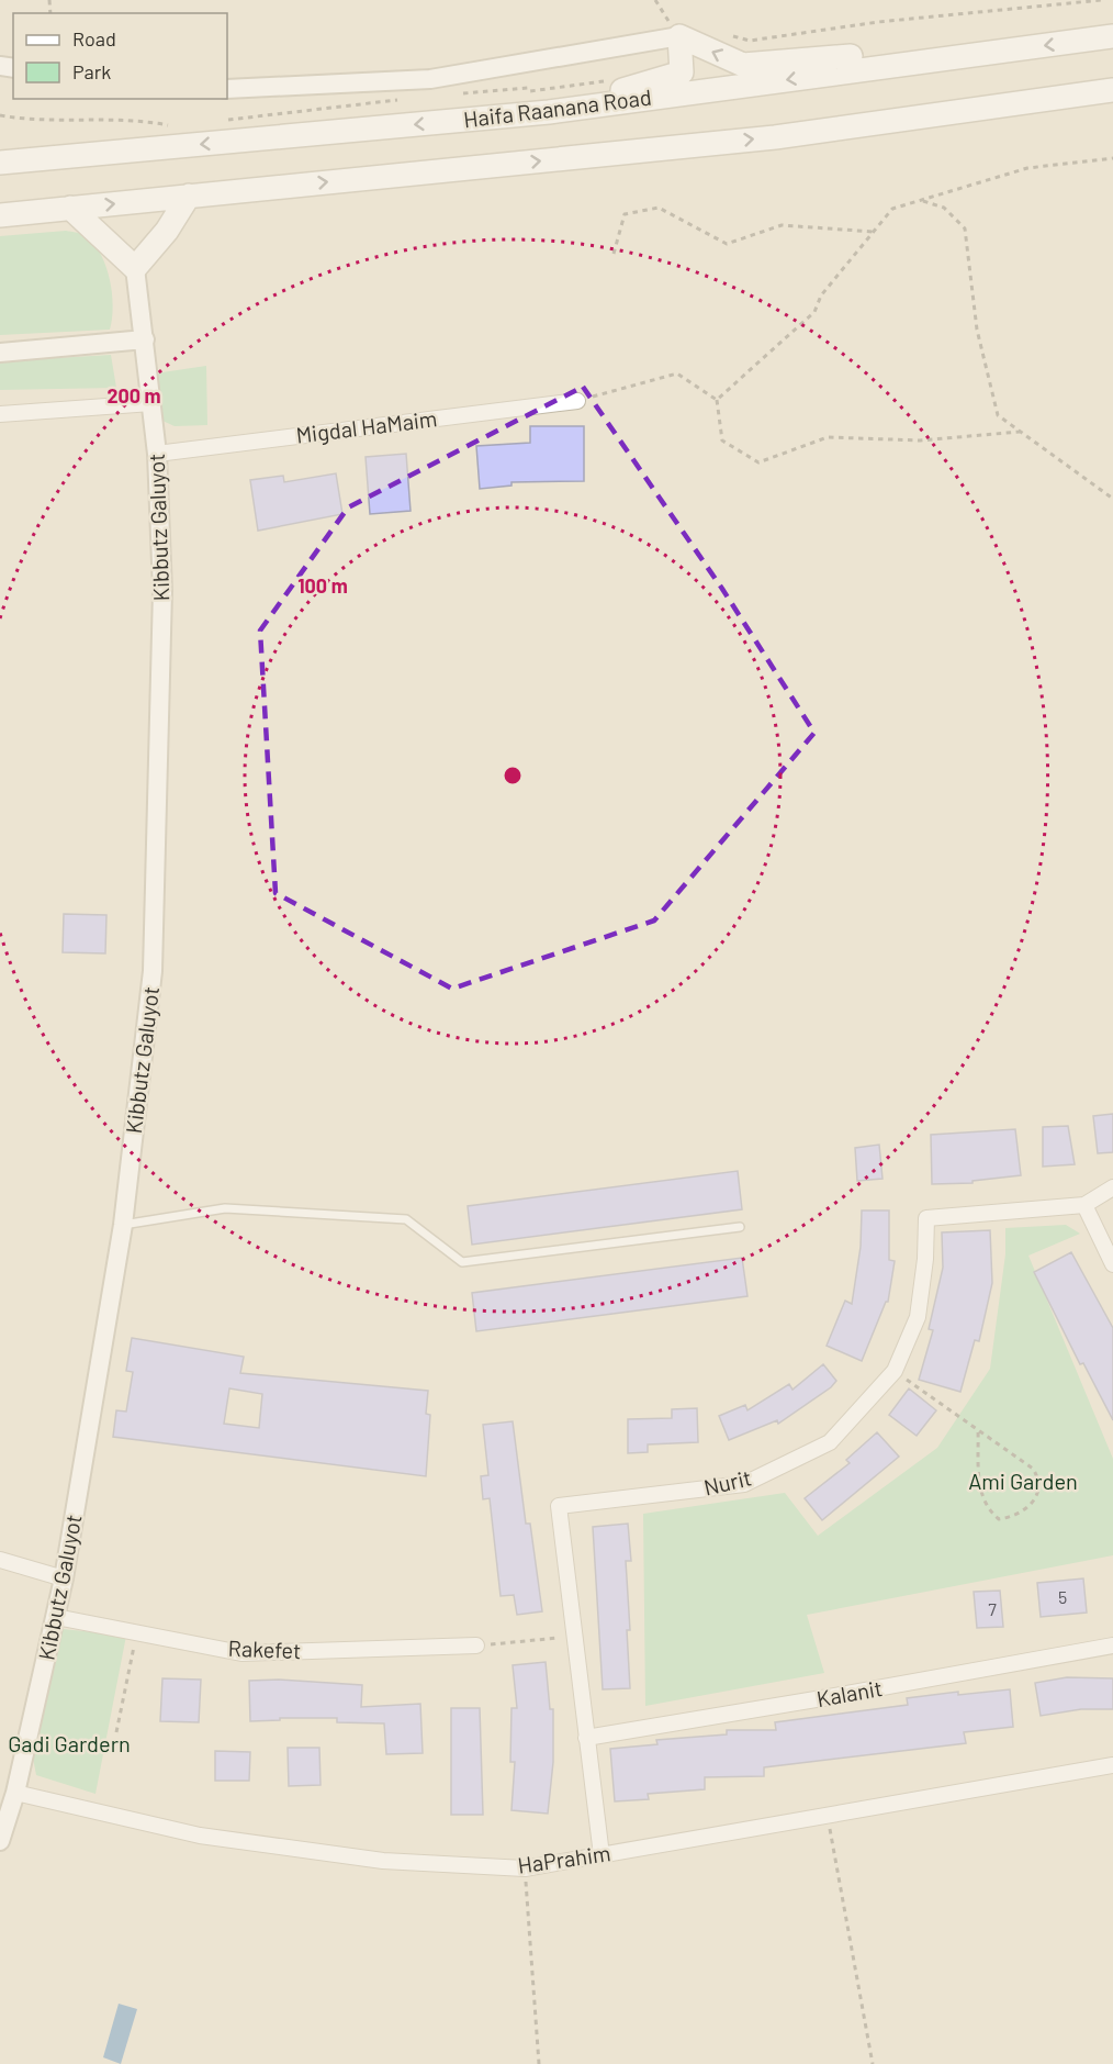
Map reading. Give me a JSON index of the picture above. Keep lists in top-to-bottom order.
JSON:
{
  "streets": {
    "highway": ["Haifa Raanana Road"],
    "street": [
      "Migdal HaMaim",
      "Kibbutz Galuyot",
      "Nurit",
      "Rakefet",
      "Kalanit",
      "HaPrahim"
    ]
  },
  "crossings": [
    ["Migdal HaMaim", "Kibbutz Galuyot"],
    ["Kibbutz Galuyot", "Rakefet"],
    ["Kibbutz Galuyot", "HaPrahim"],
    ["Nurit", "Kalanit"],
    ["Nurit", "HaPrahim"]
  ],
  "parks": ["Ami Garden", "Gadi Gardern"],
  "house_numbers": ["5", "7"],
  "legend": ["Road", "Park"],
  "rings": ["200 m", "100 m"]
}
